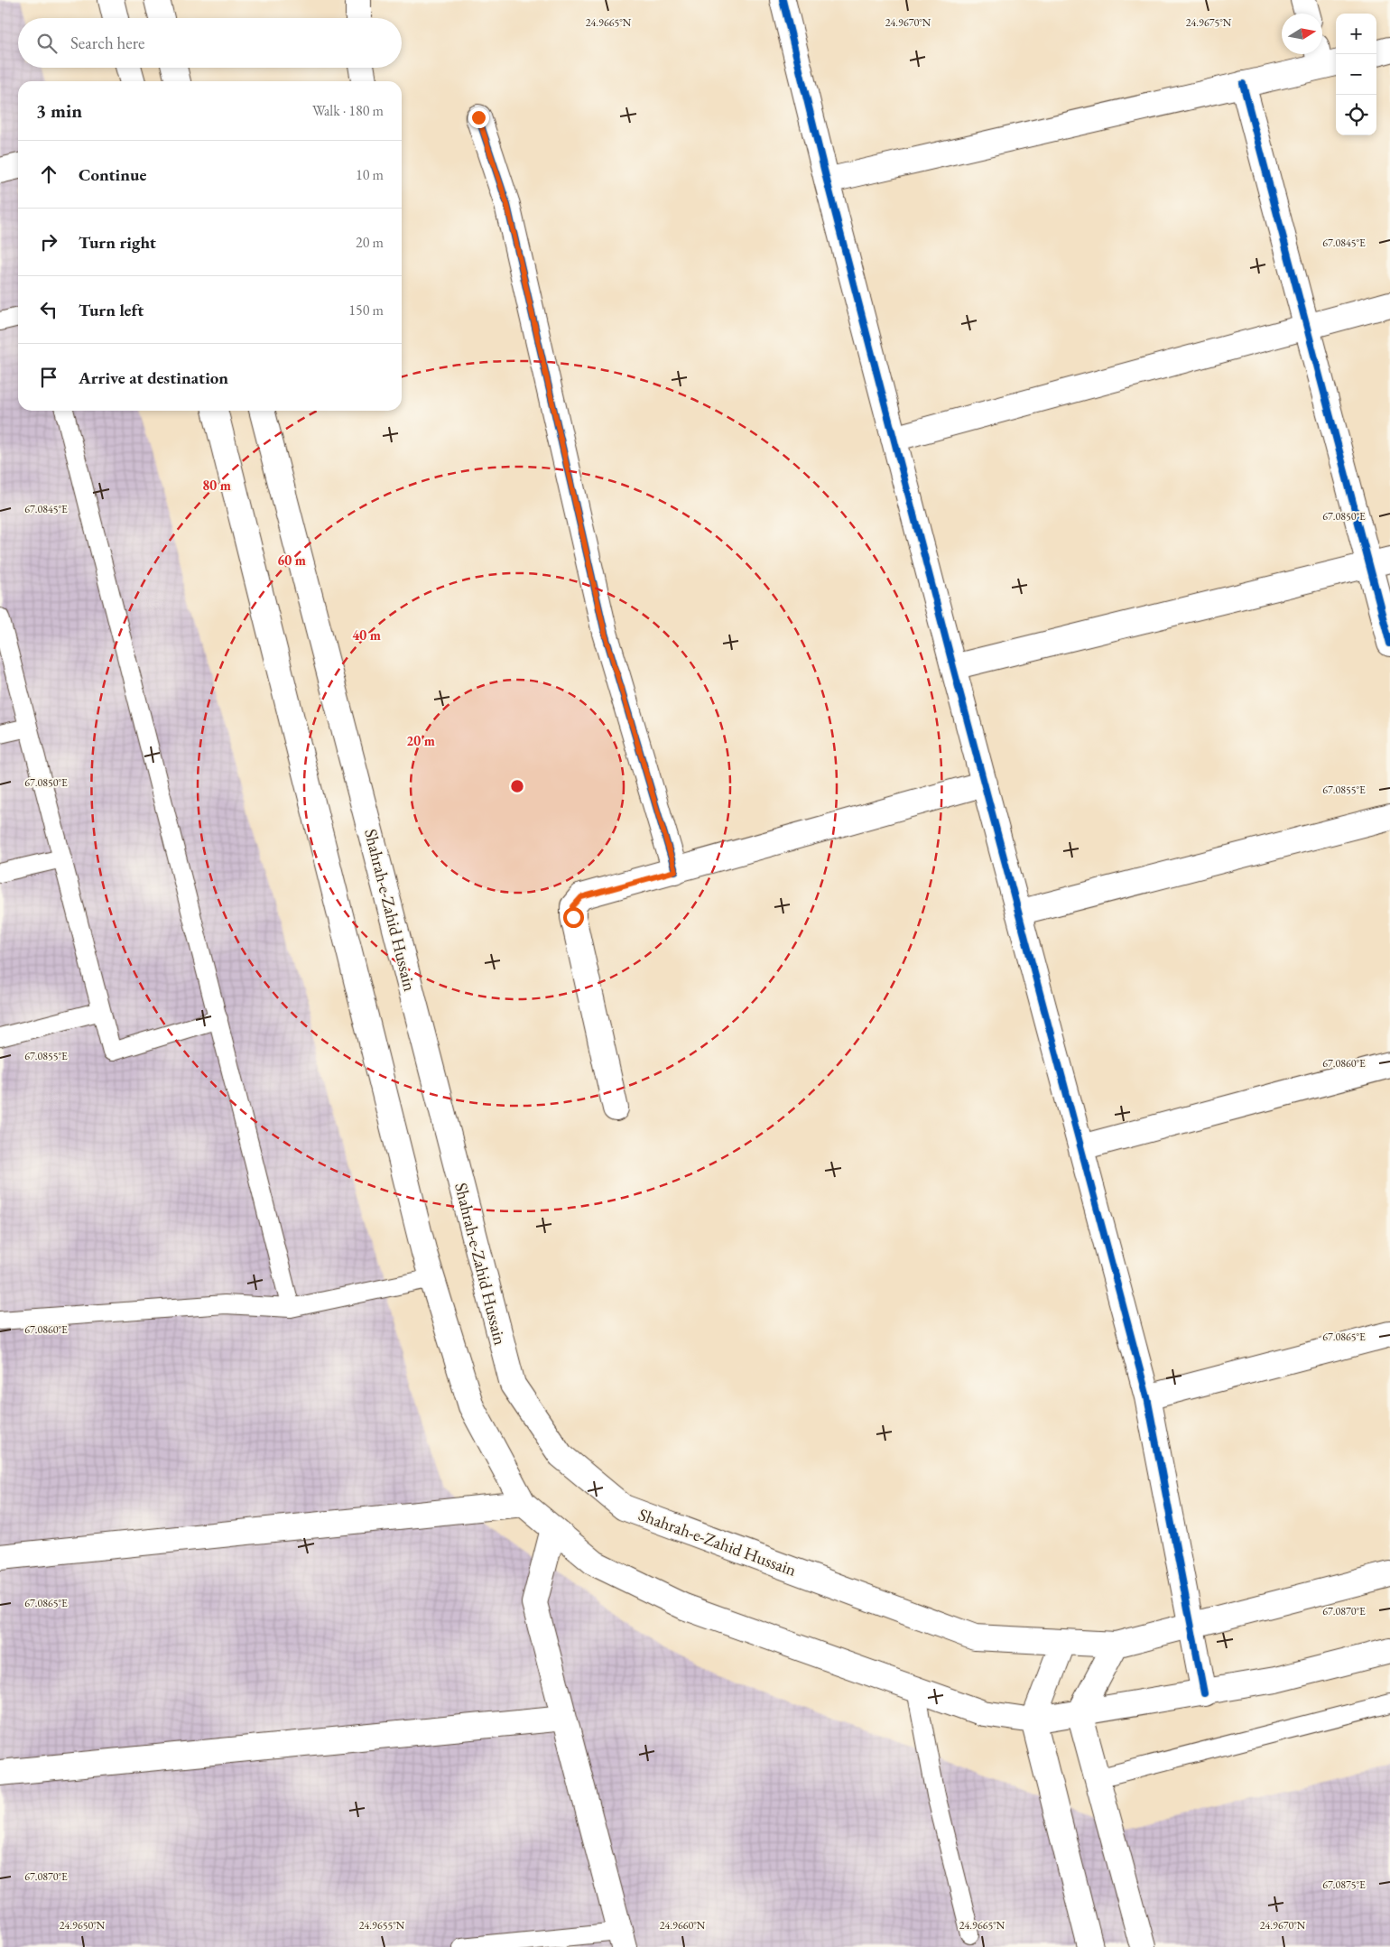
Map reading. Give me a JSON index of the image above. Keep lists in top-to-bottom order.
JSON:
{
  "streets": {
    "street": ["Shahrah-e-Zahid Hussain"]
  },
  "north": "right",
  "page": {
    "map_buttons": ["+", "−"],
    "search": "Search here",
    "heading": ["3 min", "Walk · 180 m"],
    "list": [
      ["Continue", "10 m"],
      ["Turn right", "20 m"],
      ["Turn left", "150 m"],
      "Arrive at destination"
    ]
  },
  "coordinates": [
    "24.9665°N",
    "24.9670°N",
    "24.9675°N",
    "67.0845°E",
    "67.0850°E",
    "67.0855°E",
    "67.0860°E",
    "67.0865°E",
    "67.0870°E",
    "67.0875°E",
    "24.9650°N",
    "24.9655°N",
    "24.9660°N"
  ],
  "rings": [
    "80 m",
    "60 m",
    "40 m",
    "20 m"
  ]
}
